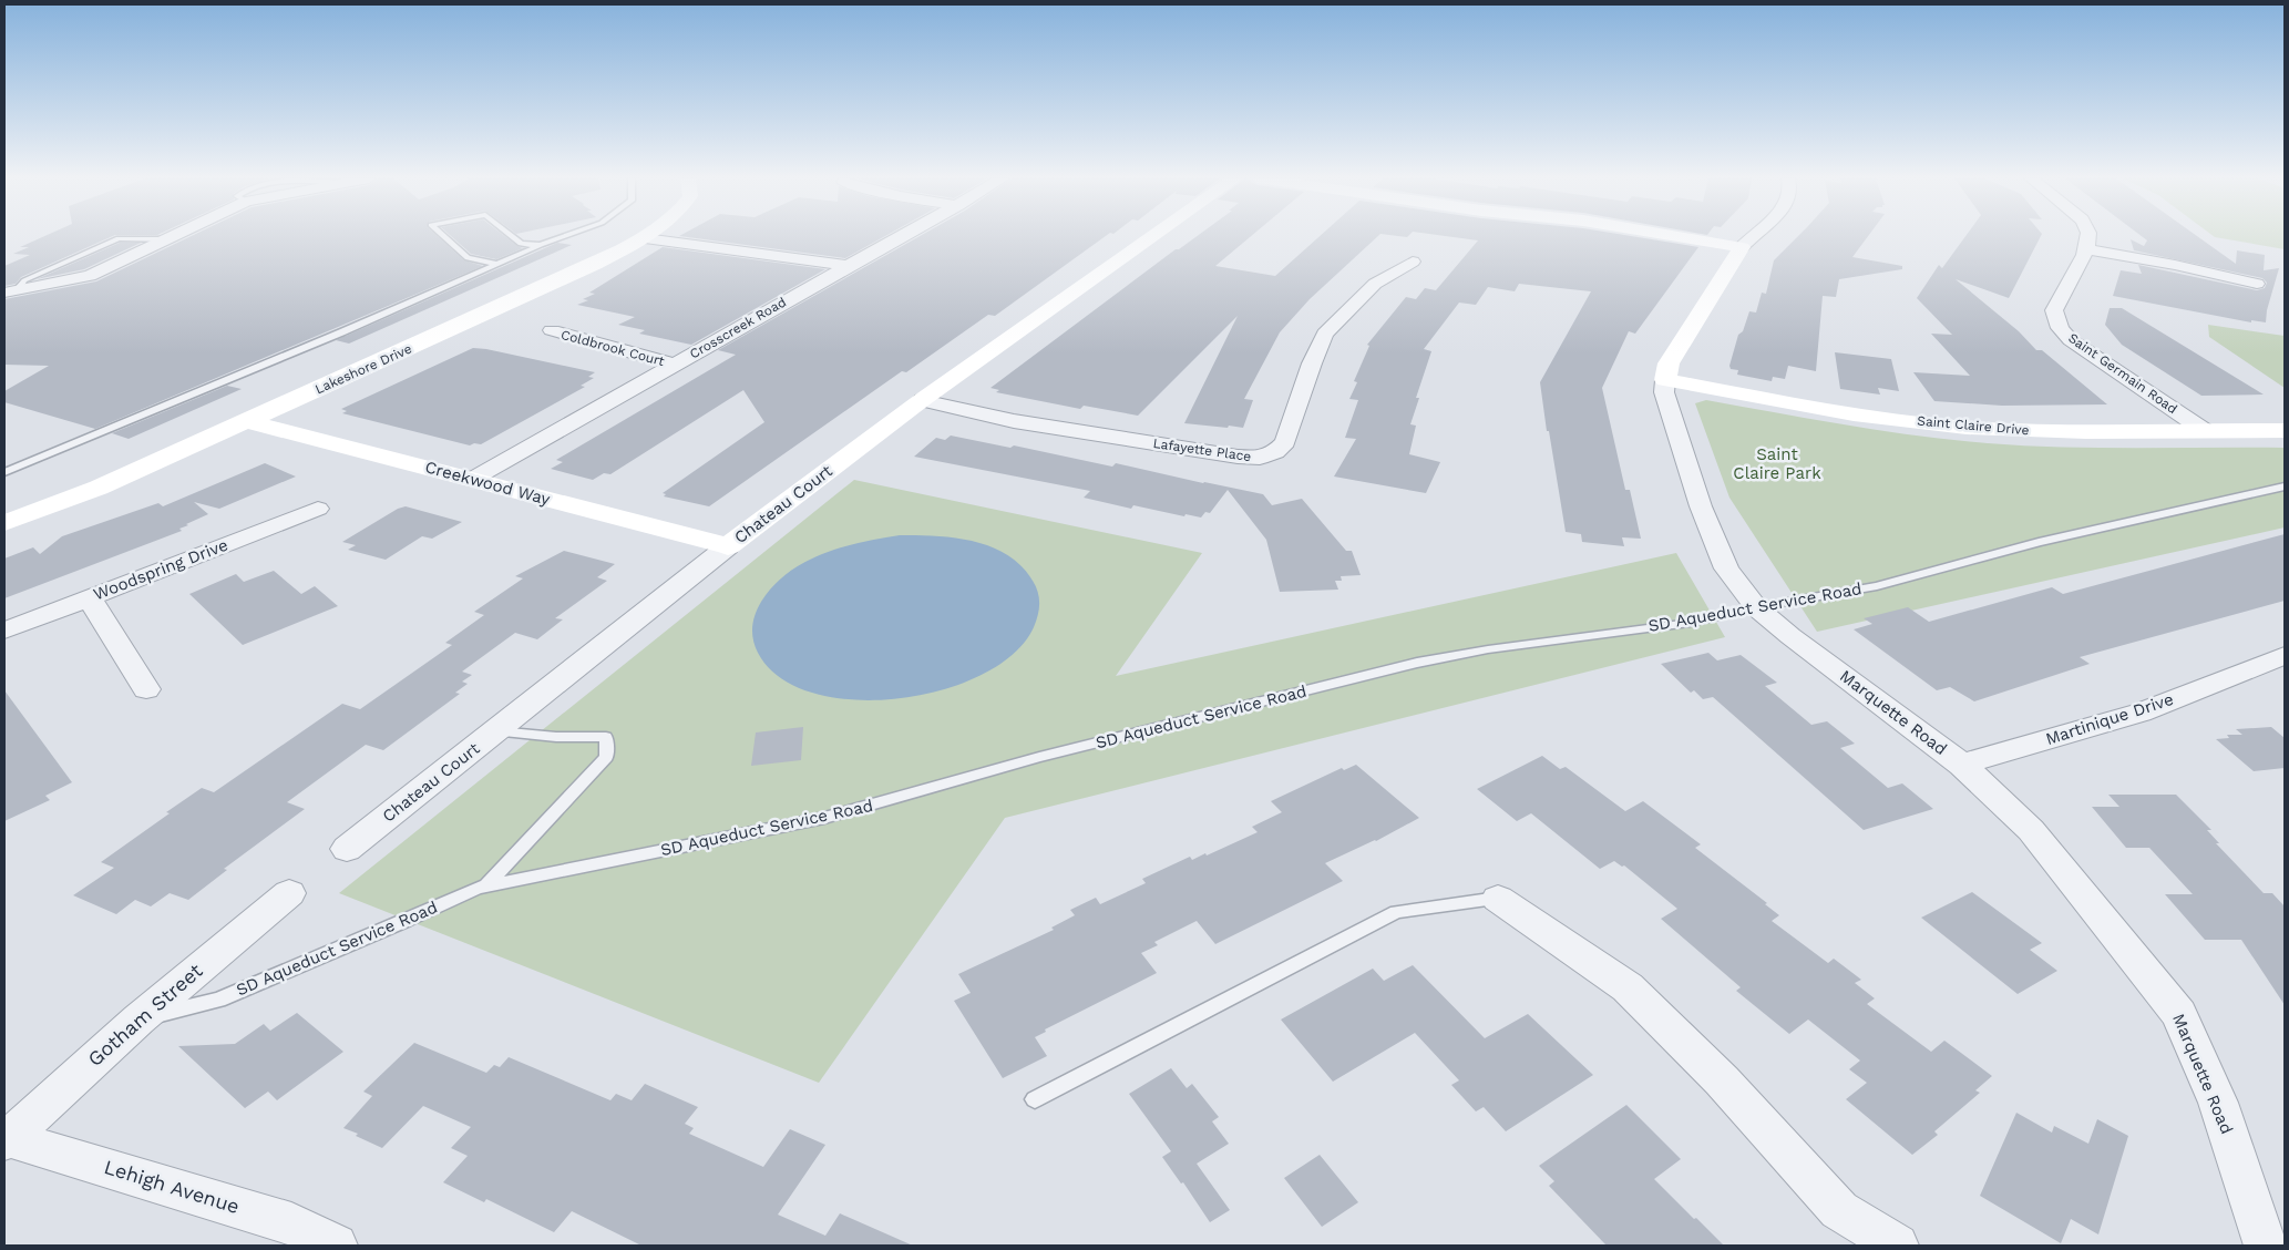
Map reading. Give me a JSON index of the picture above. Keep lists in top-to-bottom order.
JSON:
{
  "streets": {
    "street": [
      "Crosscreek Road",
      "Coldbrook Court",
      "Lakeshore Drive",
      "Saint Germain Road",
      "Saint Claire Drive",
      "Lafayette Place",
      "Creekwood Way",
      "Chateau Court",
      "Woodspring Drive",
      "Marquette Road",
      "Martinique Drive",
      "Gotham Street",
      "Lehigh Avenue"
    ],
    "lane": ["SD Aqueduct Service Road"]
  },
  "crossings": [
    ["Crosscreek Road", "Coldbrook Court"],
    ["Crosscreek Road", "Creekwood Way"],
    ["Lakeshore Drive", "Creekwood Way"],
    ["Saint Germain Road", "Saint Claire Drive"],
    ["Saint Claire Drive", "Marquette Road"],
    ["Lafayette Place", "Chateau Court"],
    ["Creekwood Way", "Chateau Court"],
    ["SD Aqueduct Service Road", "Marquette Road"],
    ["SD Aqueduct Service Road", "Gotham Street"],
    ["Marquette Road", "Martinique Drive"],
    ["Gotham Street", "Lehigh Avenue"]
  ],
  "parks": ["Saint Claire Park"]
}
